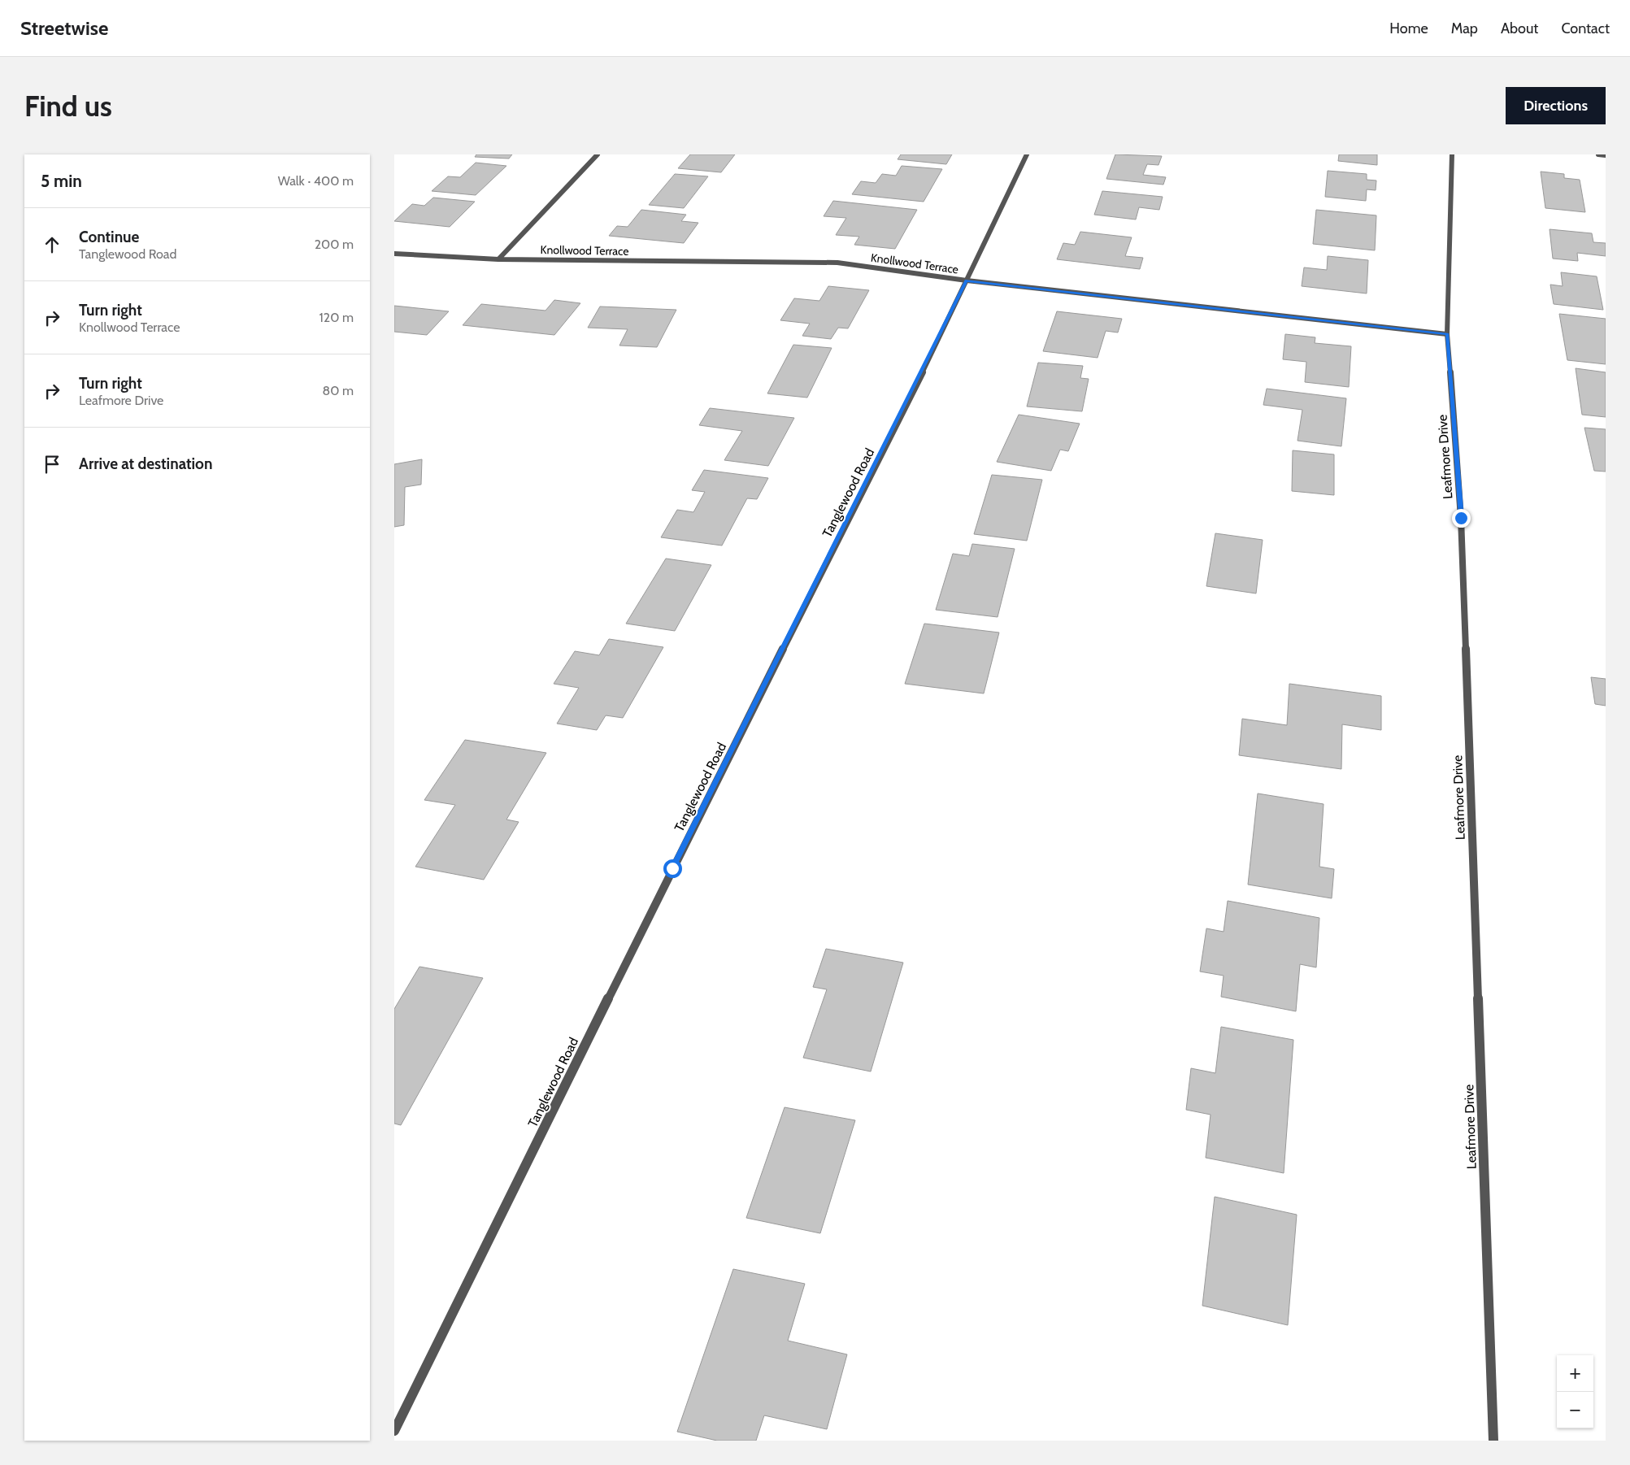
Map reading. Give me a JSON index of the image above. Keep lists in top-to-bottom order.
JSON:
{
  "streets": {
    "street": ["Knollwood Terrace", "Leafmore Drive", "Tanglewood Road"]
  },
  "crossings": [
    ["Knollwood Terrace", "Leafmore Drive"],
    ["Knollwood Terrace", "Tanglewood Road"]
  ],
  "page": {
    "header": "Streetwise",
    "nav": [
      "Home",
      "Map",
      "About",
      "Contact"
    ],
    "buttons": "Directions",
    "title": "Find us",
    "heading": ["5 min", "Walk · 400 m"],
    "list": [
      ["Continue", "Tanglewood Road", "200 m"],
      ["Turn right", "Knollwood Terrace", "120 m"],
      ["Turn right", "Leafmore Drive", "80 m"],
      "Arrive at destination"
    ],
    "map_buttons": ["+", "−"]
  }
}
